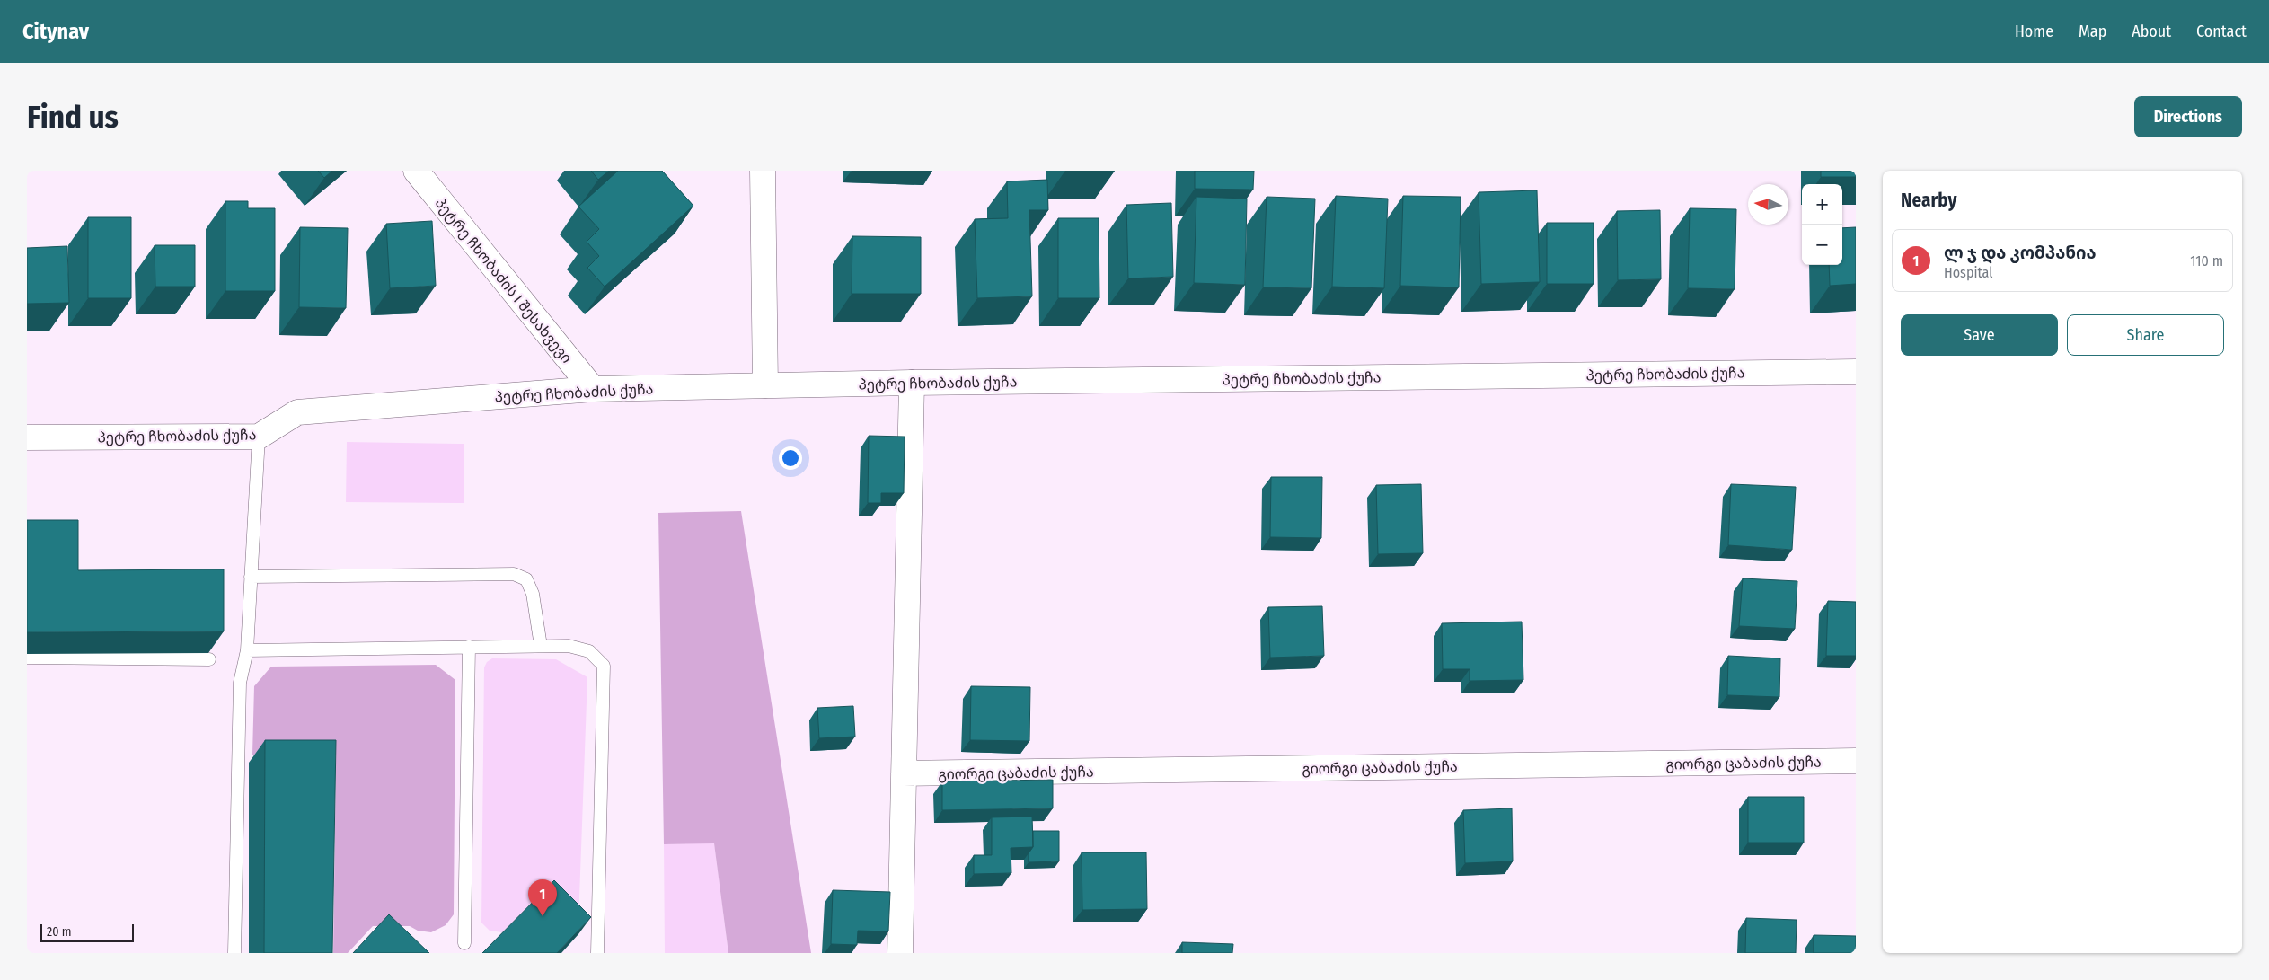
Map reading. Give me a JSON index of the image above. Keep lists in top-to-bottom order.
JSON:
{
  "streets": {
    "street": ["პეტრე ჩხობაძის I შესახვევი", "პეტრე ჩხობაძის ქუჩა", "გიორგი ცაბაძის ქუჩა"]
  },
  "crossings": [
    ["პეტრე ჩხობაძის I შესახვევი", "პეტრე ჩხობაძის ქუჩა"]
  ],
  "scale_bar": "20 m",
  "north": "left",
  "page": {
    "header": "Citynav",
    "nav": [
      "Home",
      "Map",
      "About",
      "Contact"
    ],
    "buttons": [
      "Directions",
      ["Save", "Share"]
    ],
    "title": "Find us",
    "heading": "Nearby",
    "map_buttons": ["+", "−"],
    "list": [
      {
        "mark": "1",
        "name": "ლ ჯ და კომპანია",
        "note": "Hospital",
        "value": "110 m"
      }
    ],
    "pins": "1",
    "scale": "20 m"
  }
}
